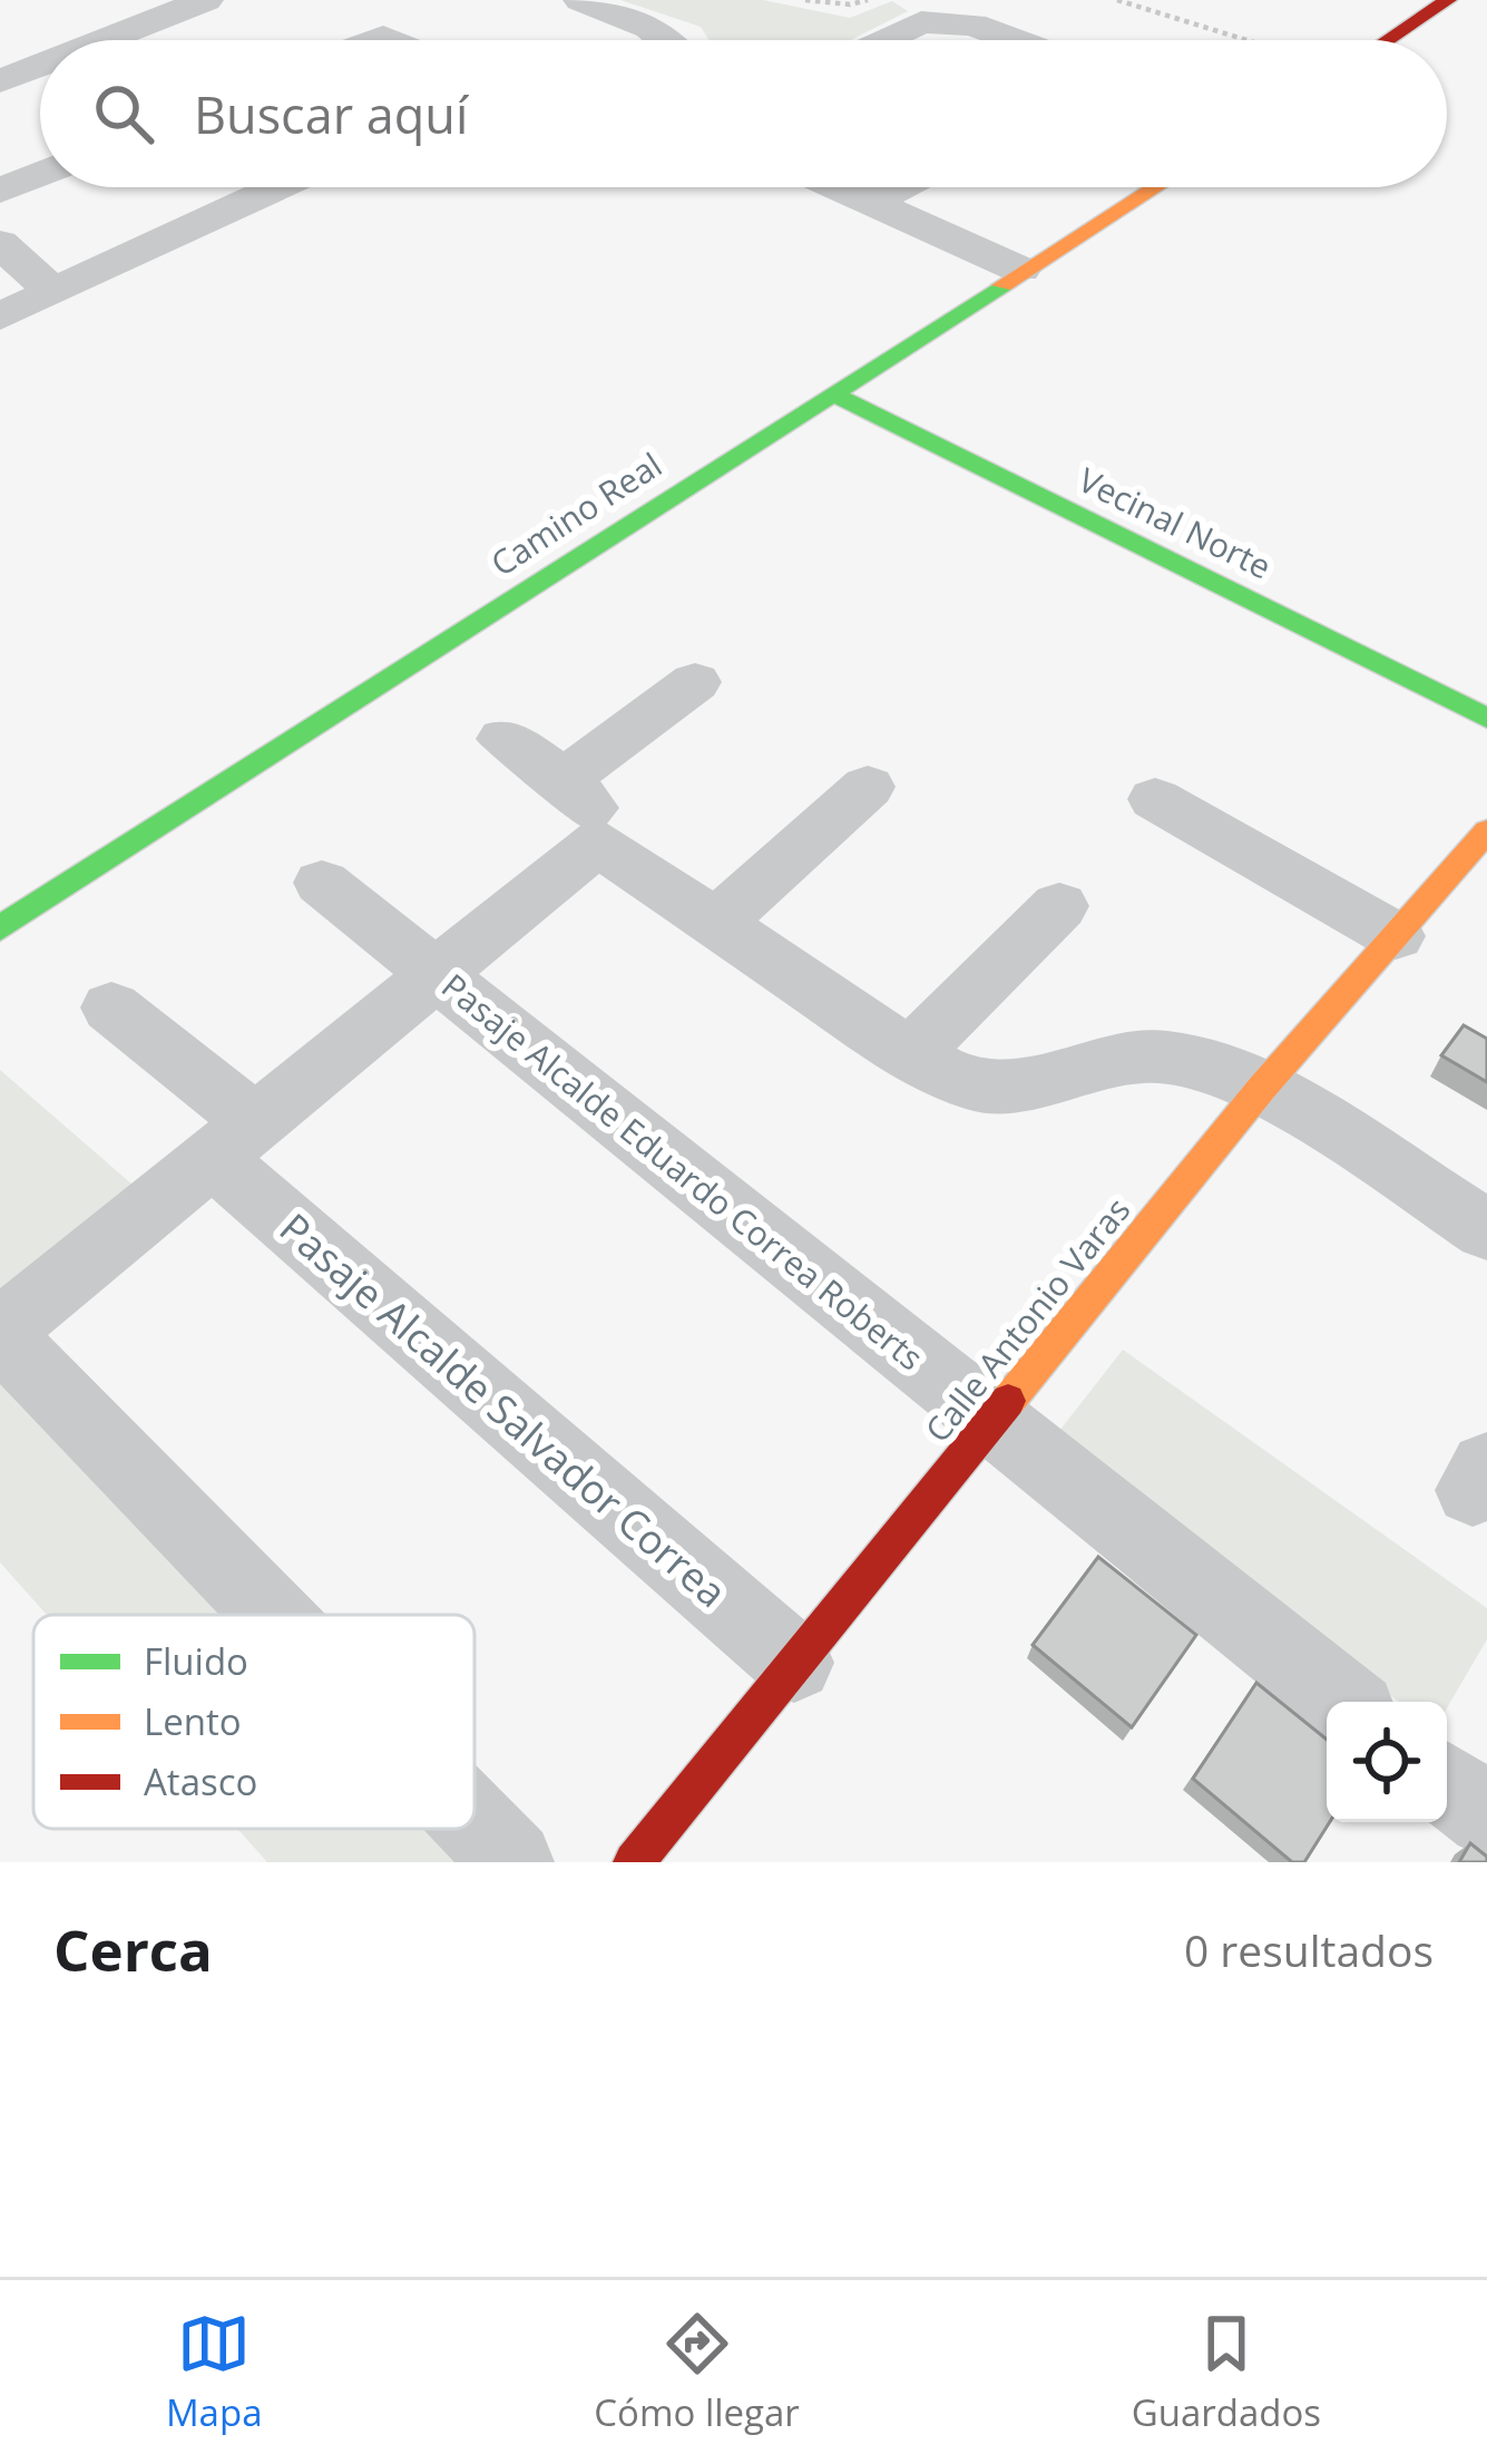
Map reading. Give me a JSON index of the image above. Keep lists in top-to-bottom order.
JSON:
{
  "streets": {
    "main road": ["Camino Real", "Vecinal Norte", "Calle Antonio Varas"],
    "street": ["Pasaje Alcalde Eduardo Correa Roberts", "Pasaje Alcalde Salvador Correa"]
  },
  "crossings": [
    ["Camino Real", "Vecinal Norte"],
    ["Pasaje Alcalde Eduardo Correa Roberts", "Calle Antonio Varas"],
    ["Calle Antonio Varas", "Pasaje Alcalde Salvador Correa"]
  ],
  "legend": ["Fluido", "Lento", "Atasco"],
  "page": {
    "search": "Buscar aquí",
    "heading": ["Cerca", "0 resultados"],
    "nav": ["Mapa", "Cómo llegar", "Guardados"]
  }
}
